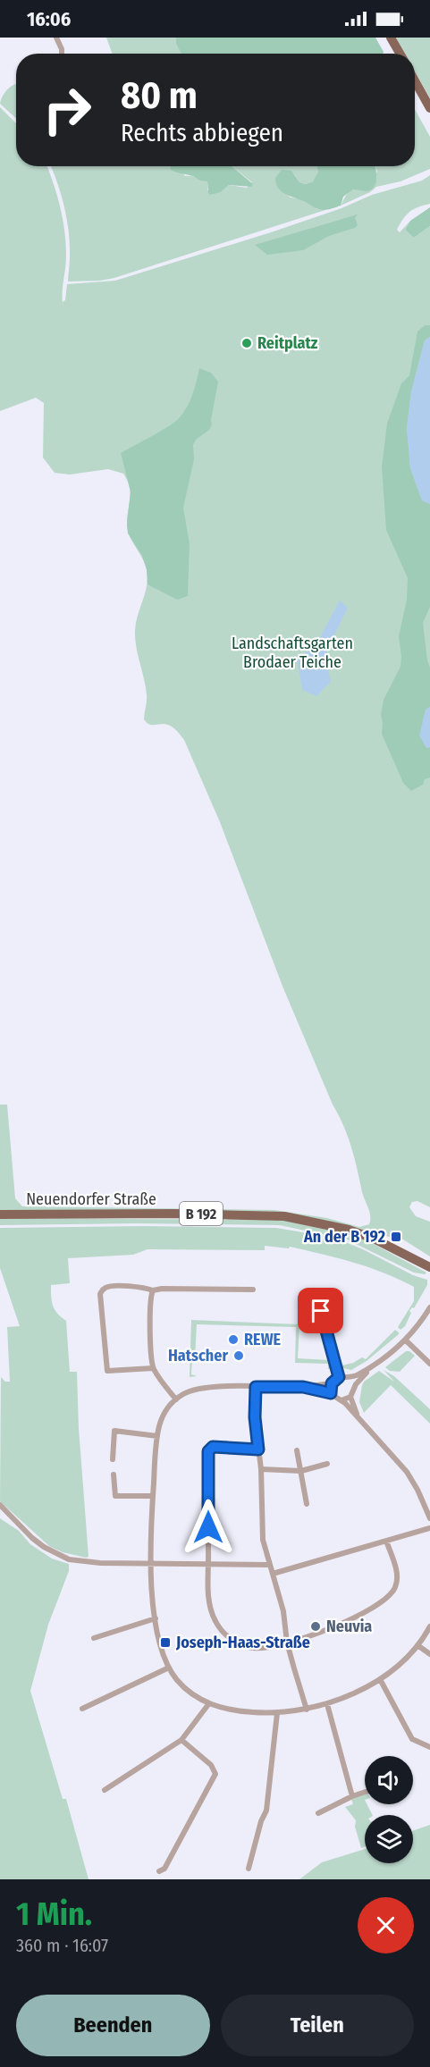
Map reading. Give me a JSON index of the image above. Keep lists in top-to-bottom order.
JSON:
{
  "streets": {
    "main road": ["Neuendorfer Straße", "B 192"]
  },
  "parks": ["Landschaftsgarten Brodaer Teiche"],
  "places": {
    "other": [
      "Reitplatz",
      "REWE",
      "Hatscher",
      "Neuvia"
    ],
    "transit": ["An der B 192", "Joseph-Haas-Straße"]
  },
  "page": {
    "status": "16:06",
    "turn": ["80 m", "Rechts abbiegen"],
    "heading": ["1 Min.", "360 m · 16:07"],
    "buttons": ["Beenden", "Teilen"]
  }
}
